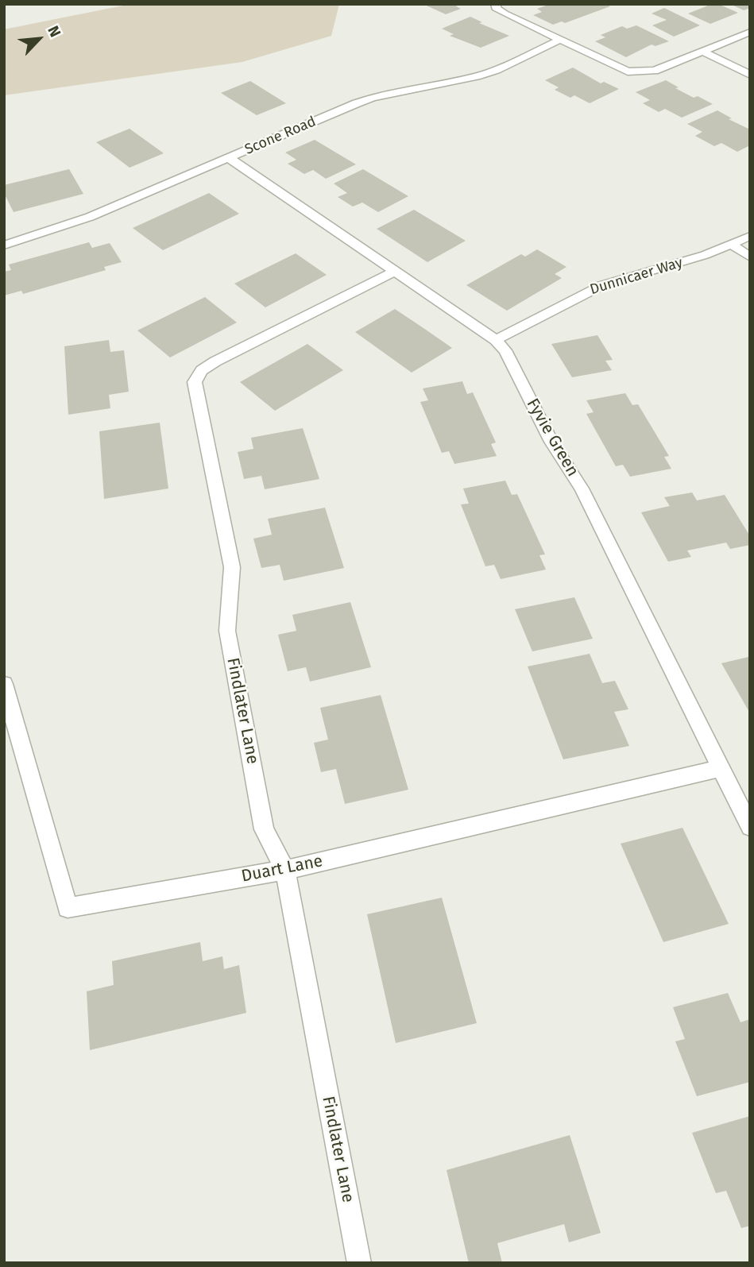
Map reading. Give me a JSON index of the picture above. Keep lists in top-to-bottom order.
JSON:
{
  "streets": {
    "street": [
      "Scone Road",
      "Dunnicaer Way",
      "Fyvie Green",
      "Findlater Lane",
      "Duart Lane"
    ]
  },
  "crossings": [
    ["Scone Road", "Fyvie Green"],
    ["Dunnicaer Way", "Fyvie Green"],
    ["Fyvie Green", "Findlater Lane"],
    ["Fyvie Green", "Duart Lane"],
    ["Findlater Lane", "Duart Lane"]
  ],
  "north": "top right"
}
